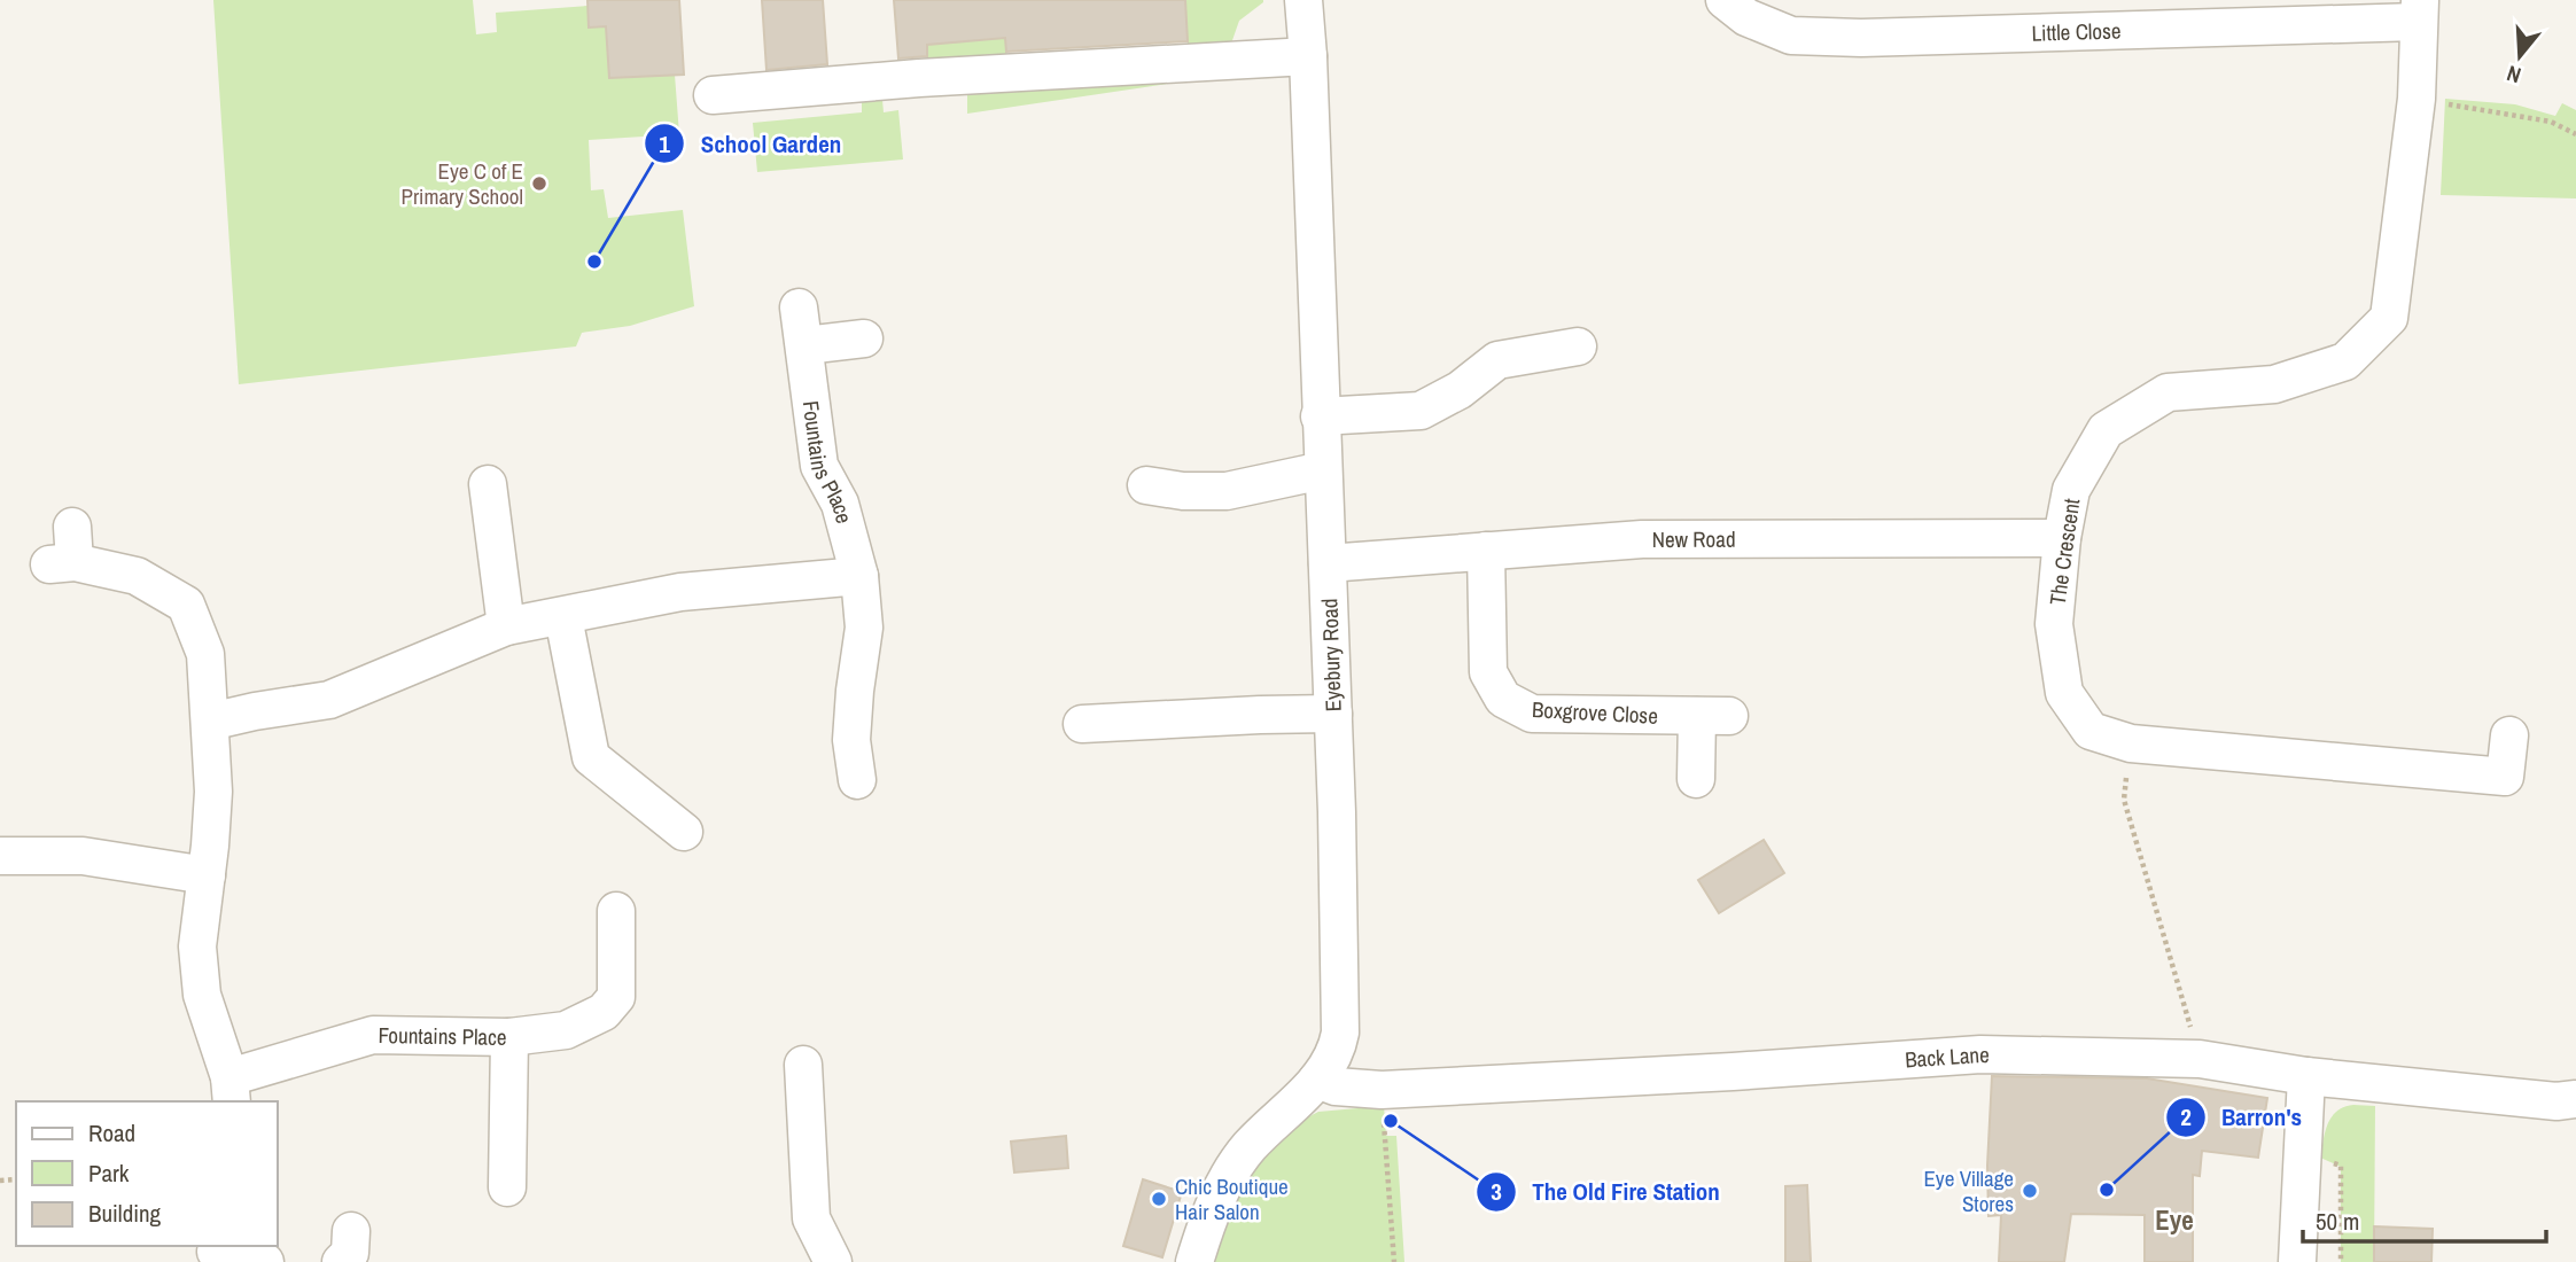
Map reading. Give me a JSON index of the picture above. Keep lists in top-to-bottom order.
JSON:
{
  "streets": {
    "street": [
      "Little Close",
      "Fountains Place",
      "New Road",
      "The Crescent",
      "Eyebury Road",
      "Boxgrove Close",
      "Back Lane"
    ]
  },
  "crossings": [
    ["Little Close", "The Crescent"],
    ["New Road", "The Crescent"],
    ["New Road", "Eyebury Road"],
    ["New Road", "Boxgrove Close"],
    ["Eyebury Road", "Back Lane"]
  ],
  "districts": ["Eye"],
  "places": [
    "Eye C of E Primary School",
    "School Garden",
    "The Old Fire Station",
    "Barron's",
    "Eye Village Stores",
    "Chic Boutique Hair Salon"
  ],
  "legend": ["Road", "Park", "Building"],
  "scale_bar": "50 m",
  "north": "bottom"
}
